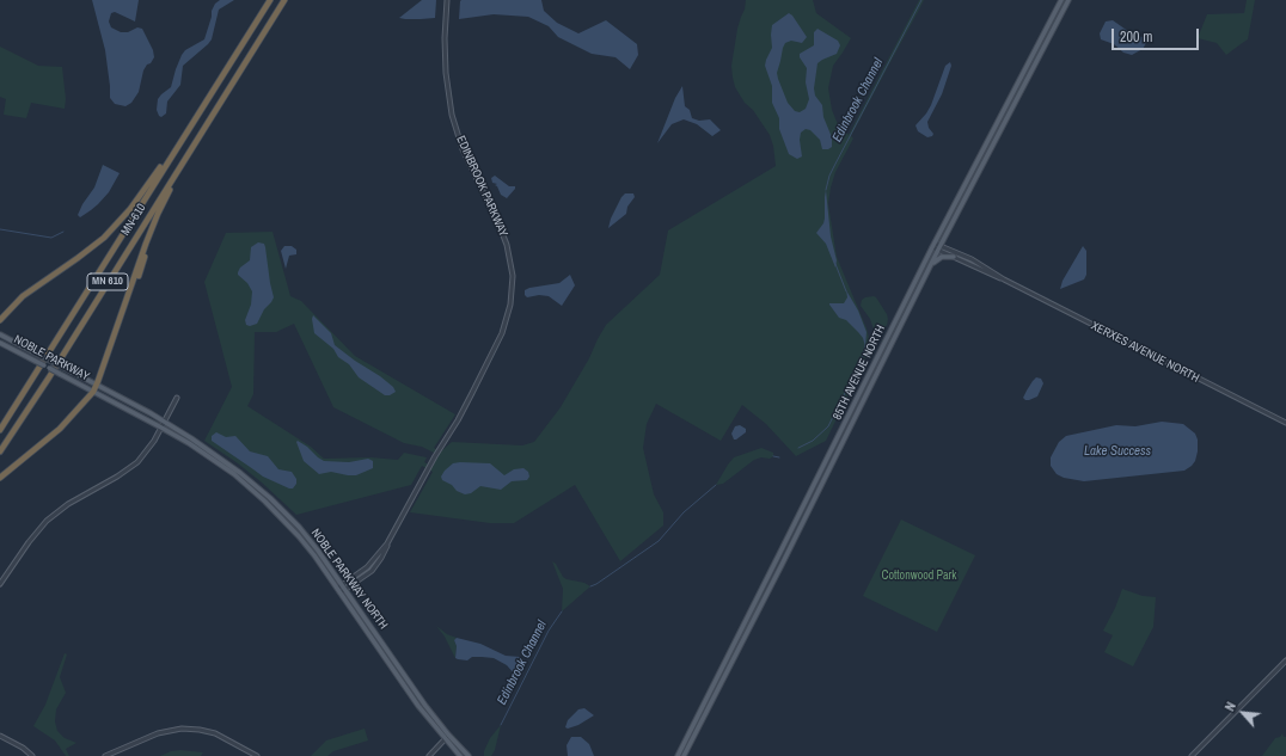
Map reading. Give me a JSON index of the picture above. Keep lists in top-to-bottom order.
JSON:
{
  "streets": {
    "highway": ["MN-610", "MN 610"],
    "main road": ["NOBLE PARKWAY", "85TH AVENUE NORTH", "NOBLE PARKWAY NORTH"],
    "street": ["EDINBROOK PARKWAY", "XERXES AVENUE NORTH"]
  },
  "crossings": [
    ["EDINBROOK PARKWAY", "NOBLE PARKWAY NORTH"],
    ["MN-610", "MN 610"],
    ["XERXES AVENUE NORTH", "85TH AVENUE NORTH"],
    ["NOBLE PARKWAY", "NOBLE PARKWAY NORTH"]
  ],
  "water": ["Edinbrook Channel", "Lake Success"],
  "parks": ["Cottonwood Park"],
  "scale_bar": "200 m",
  "north": "top left"
}
